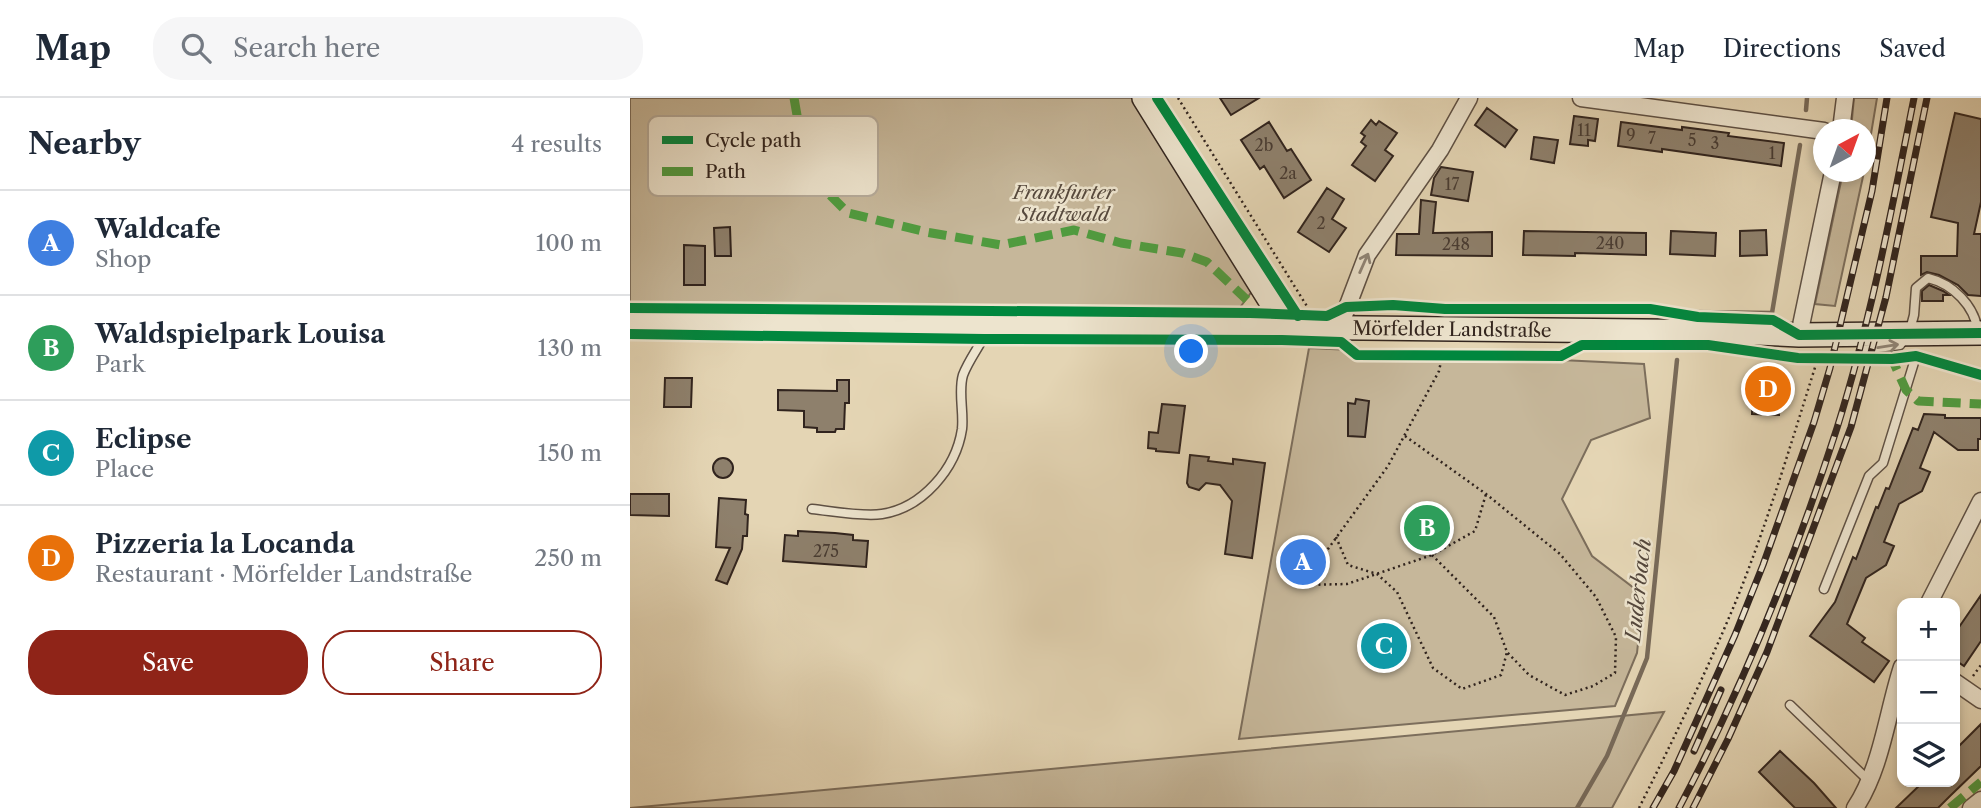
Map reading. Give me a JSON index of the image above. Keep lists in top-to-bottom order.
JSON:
{
  "streets": {
    "main road": ["Mörfelder Landstraße"]
  },
  "water": ["Luderbach"],
  "parks": ["Frankfurter Stadtwald"],
  "house_numbers": [
    "11",
    "9",
    "7",
    "5",
    "3",
    "2b",
    "1",
    "2a",
    "17",
    "2",
    "240",
    "248",
    "275"
  ],
  "legend": ["Cycle path", "Path"],
  "north": "top right",
  "page": {
    "header": "Map",
    "search": "Search here",
    "nav": ["Map", "Directions", "Saved"],
    "heading": ["Nearby", "4 results"],
    "list": [
      {
        "mark": "A",
        "name": "Waldcafe",
        "note": "Shop",
        "value": "100 m"
      },
      {
        "mark": "B",
        "name": "Waldspielpark Louisa",
        "note": "Park",
        "value": "130 m"
      },
      {
        "mark": "C",
        "name": "Eclipse",
        "note": "Place",
        "value": "150 m"
      },
      {
        "mark": "D",
        "name": "Pizzeria la Locanda",
        "note": "Restaurant · Mörfelder Landstraße",
        "value": "250 m"
      }
    ],
    "pins": [
      "D",
      "B",
      "A",
      "C"
    ],
    "map_buttons": ["+", "−"],
    "buttons": ["Save", "Share"]
  }
}
